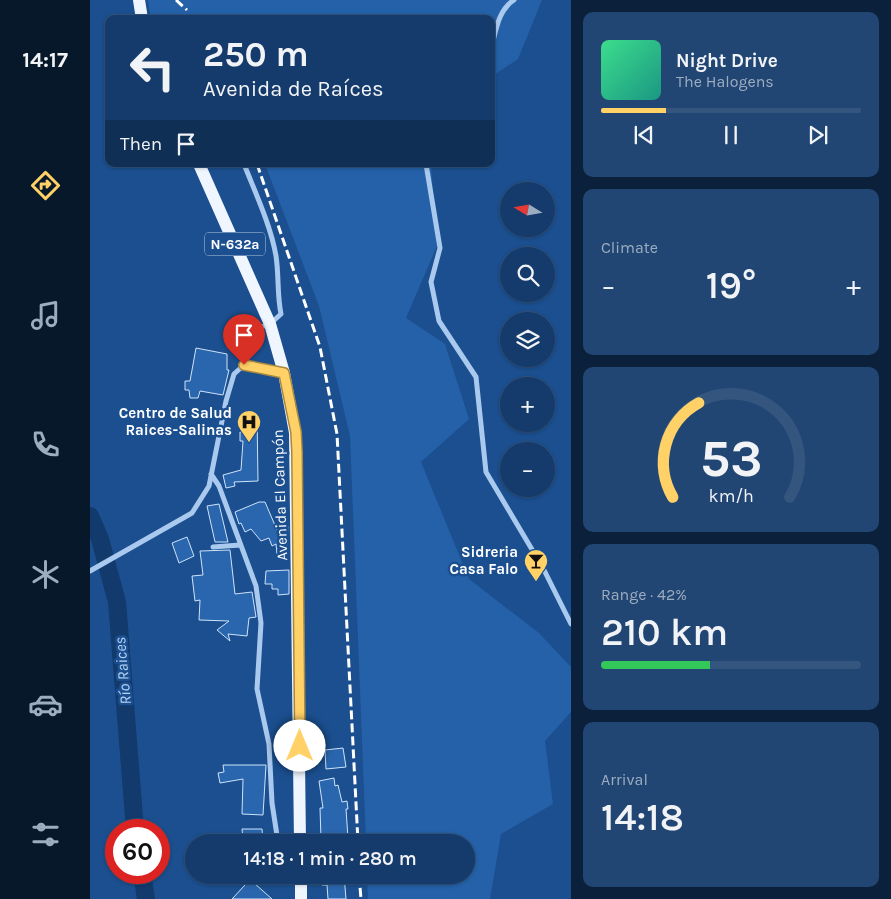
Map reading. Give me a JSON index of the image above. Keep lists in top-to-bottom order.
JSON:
{
  "streets": {
    "main road": ["N-632a", "Avenida El Campón"]
  },
  "water": ["Río Raices"],
  "places": {
    "hospital": ["Centro de Salud Raices-Salinas"],
    "bar": ["Sidreria Casa Falo"]
  },
  "north": "left",
  "page": {
    "tabs": "14:17",
    "turn": ["250 m", "Avenida de Raíces"],
    "song": ["Night Drive", "The Halogens"],
    "then": "Then",
    "map_buttons": ["+", "−"],
    "tile": [
      "Climate",
      ["Range · 42%", "210 km"],
      ["Arrival", "14:18"]
    ],
    "heat": ["−", "19°", "+"],
    "limit": "60",
    "trip": "14:18 · 1 min · 280 m",
    "gauge": ["53", "km/h"]
  }
}
